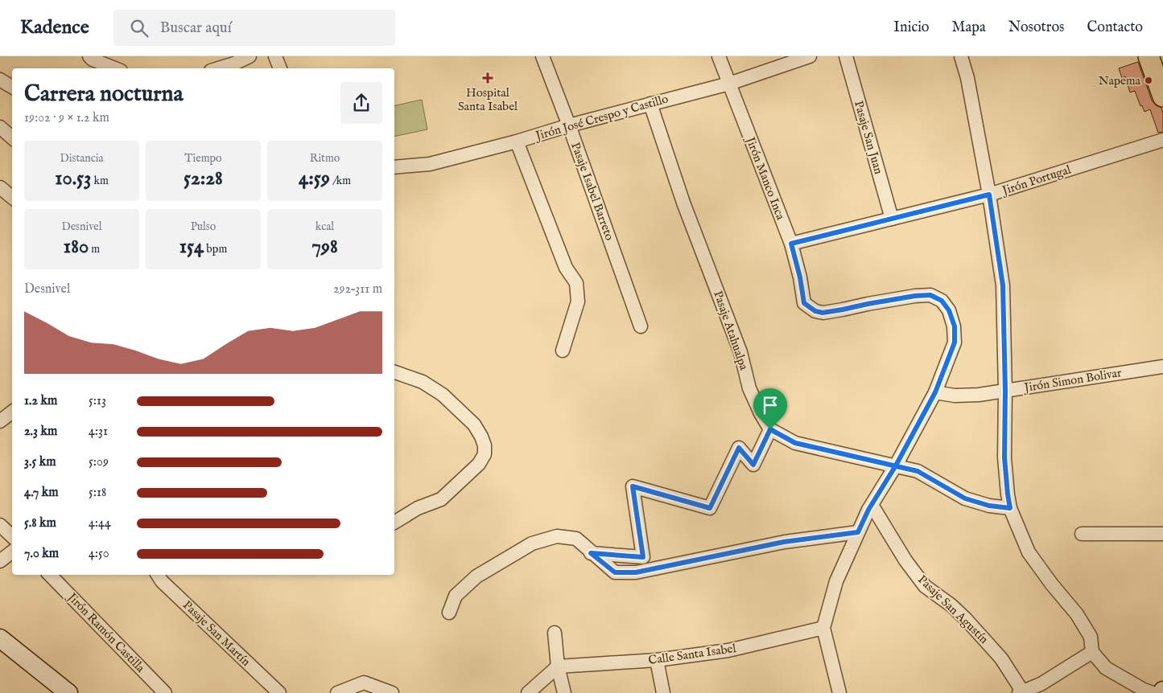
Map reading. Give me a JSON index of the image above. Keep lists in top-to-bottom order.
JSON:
{
  "streets": {
    "street": [
      "Jirón José Crespo y Castillo",
      "Pasaje San Juan",
      "Jirón Manco Inca",
      "Jirón Portugal",
      "Pasaje Isabel Barreto",
      "Pasaje Atahualpa",
      "Jirón Simon Bolivar",
      "Pasaje San Agustín",
      "Jirón Ramón Castilla",
      "Pasaje San Martín",
      "Calle Santa Isabel"
    ]
  },
  "crossings": [
    ["Jirón José Crespo y Castillo", "Jirón Manco Inca"],
    ["Jirón José Crespo y Castillo", "Pasaje Isabel Barreto"],
    ["Jirón José Crespo y Castillo", "Pasaje Atahualpa"],
    ["Pasaje San Juan", "Jirón Portugal"],
    ["Jirón Manco Inca", "Jirón Portugal"],
    ["Jirón Manco Inca", "Jirón Simon Bolivar"]
  ],
  "places": {
    "health": ["Hospital Santa Isabel"],
    "other": ["Napema"]
  },
  "page": {
    "header": "Kadence",
    "search": "Buscar aquí",
    "nav": [
      "Inicio",
      "Mapa",
      "Nosotros",
      "Contacto"
    ],
    "heading": ["Carrera nocturna", "19:02 · 9 × 1.2 km"],
    "stats": [
      ["Distancia", "10.53 km"],
      ["Tiempo", "52:28"],
      ["Ritmo", "4:59 /km"],
      ["Desnivel", "180 m"],
      ["Pulso", "154 bpm"],
      ["kcal", "798"]
    ],
    "chart": ["Desnivel", "292–311 m"],
    "list": [
      {
        "name": "1.2 km",
        "note": "5:13"
      },
      {
        "name": "2.3 km",
        "note": "4:31"
      },
      {
        "name": "3.5 km",
        "note": "5:09"
      },
      {
        "name": "4.7 km",
        "note": "5:18"
      },
      {
        "name": "5.8 km",
        "note": "4:44"
      },
      {
        "name": "7.0 km",
        "note": "4:50"
      }
    ]
  }
}
